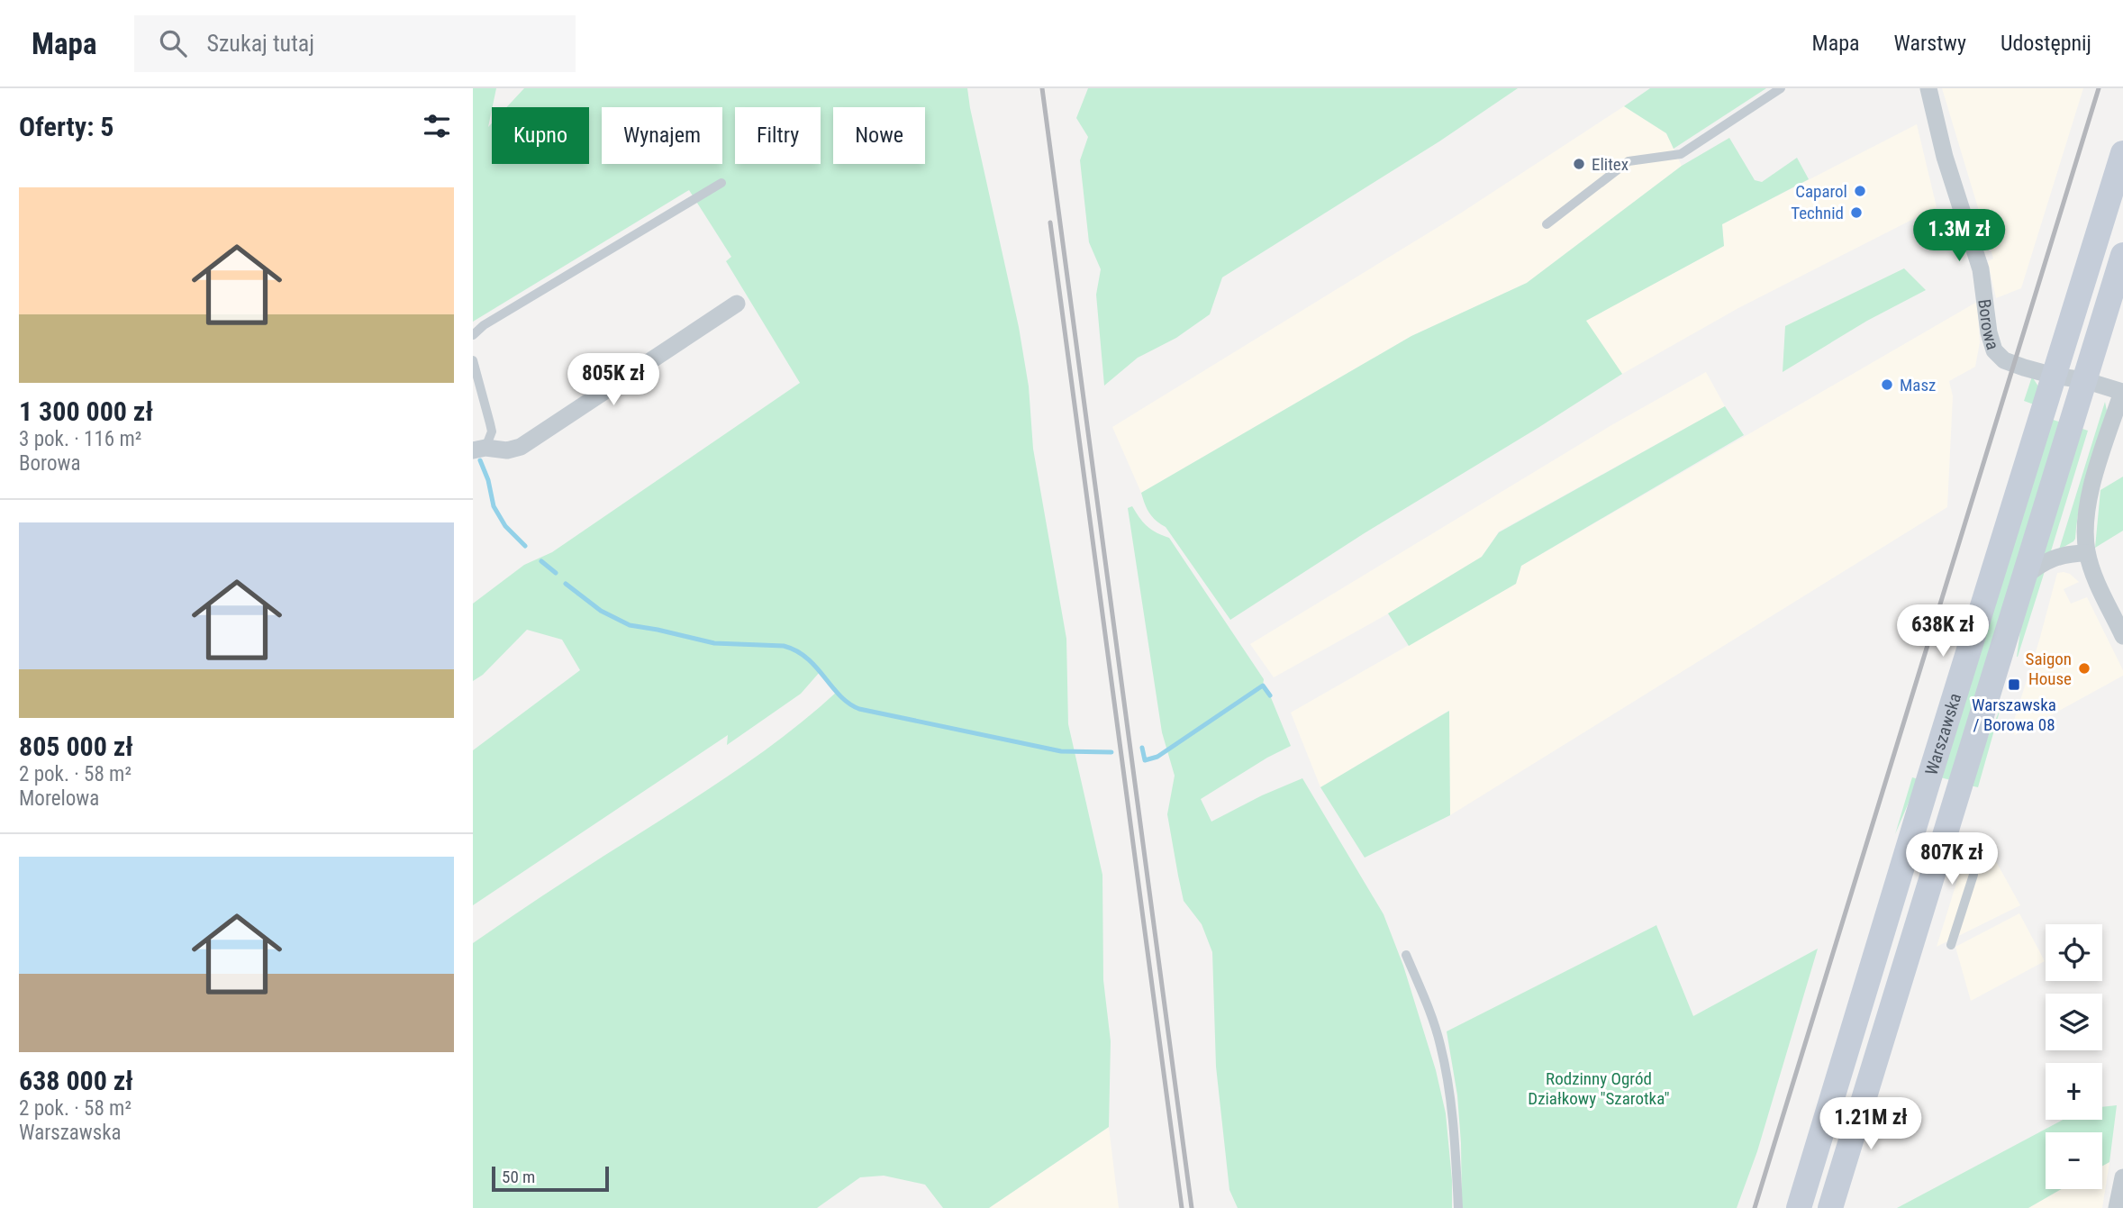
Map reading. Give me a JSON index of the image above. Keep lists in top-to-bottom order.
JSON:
{
  "streets": {
    "main road": ["Warszawska"],
    "street": ["Borowa"]
  },
  "crossings": [
    ["Borowa", "Warszawska"]
  ],
  "parks": ["Rodzinny Ogród Działkowy \"Szarotka\""],
  "places": {
    "other": [
      "Elitex",
      "Caparol",
      "Technid",
      "Masz",
      "Saigon House"
    ],
    "transit": ["Warszawska / Borowa 08"]
  },
  "scale_bar": "50 m",
  "page": {
    "header": "Mapa",
    "search": "Szukaj tutaj",
    "nav": ["Mapa", "Warstwy", "Udostępnij"],
    "heading": "Oferty: 5",
    "chip": [
      "Kupno",
      "Wynajem",
      "Filtry",
      "Nowe"
    ],
    "list": [
      {
        "name": "1 300 000 zł",
        "note": "3 pok. · 116 m² · Borowa"
      },
      {
        "name": "805 000 zł",
        "note": "2 pok. · 58 m² · Morelowa"
      },
      {
        "name": "638 000 zł",
        "note": "2 pok. · 58 m² · Warszawska"
      }
    ],
    "price": [
      "1.3M zł",
      "805K zł",
      "638K zł",
      "807K zł",
      "1.21M zł"
    ],
    "map_buttons": ["+", "−"],
    "scale": "50 m"
  }
}
